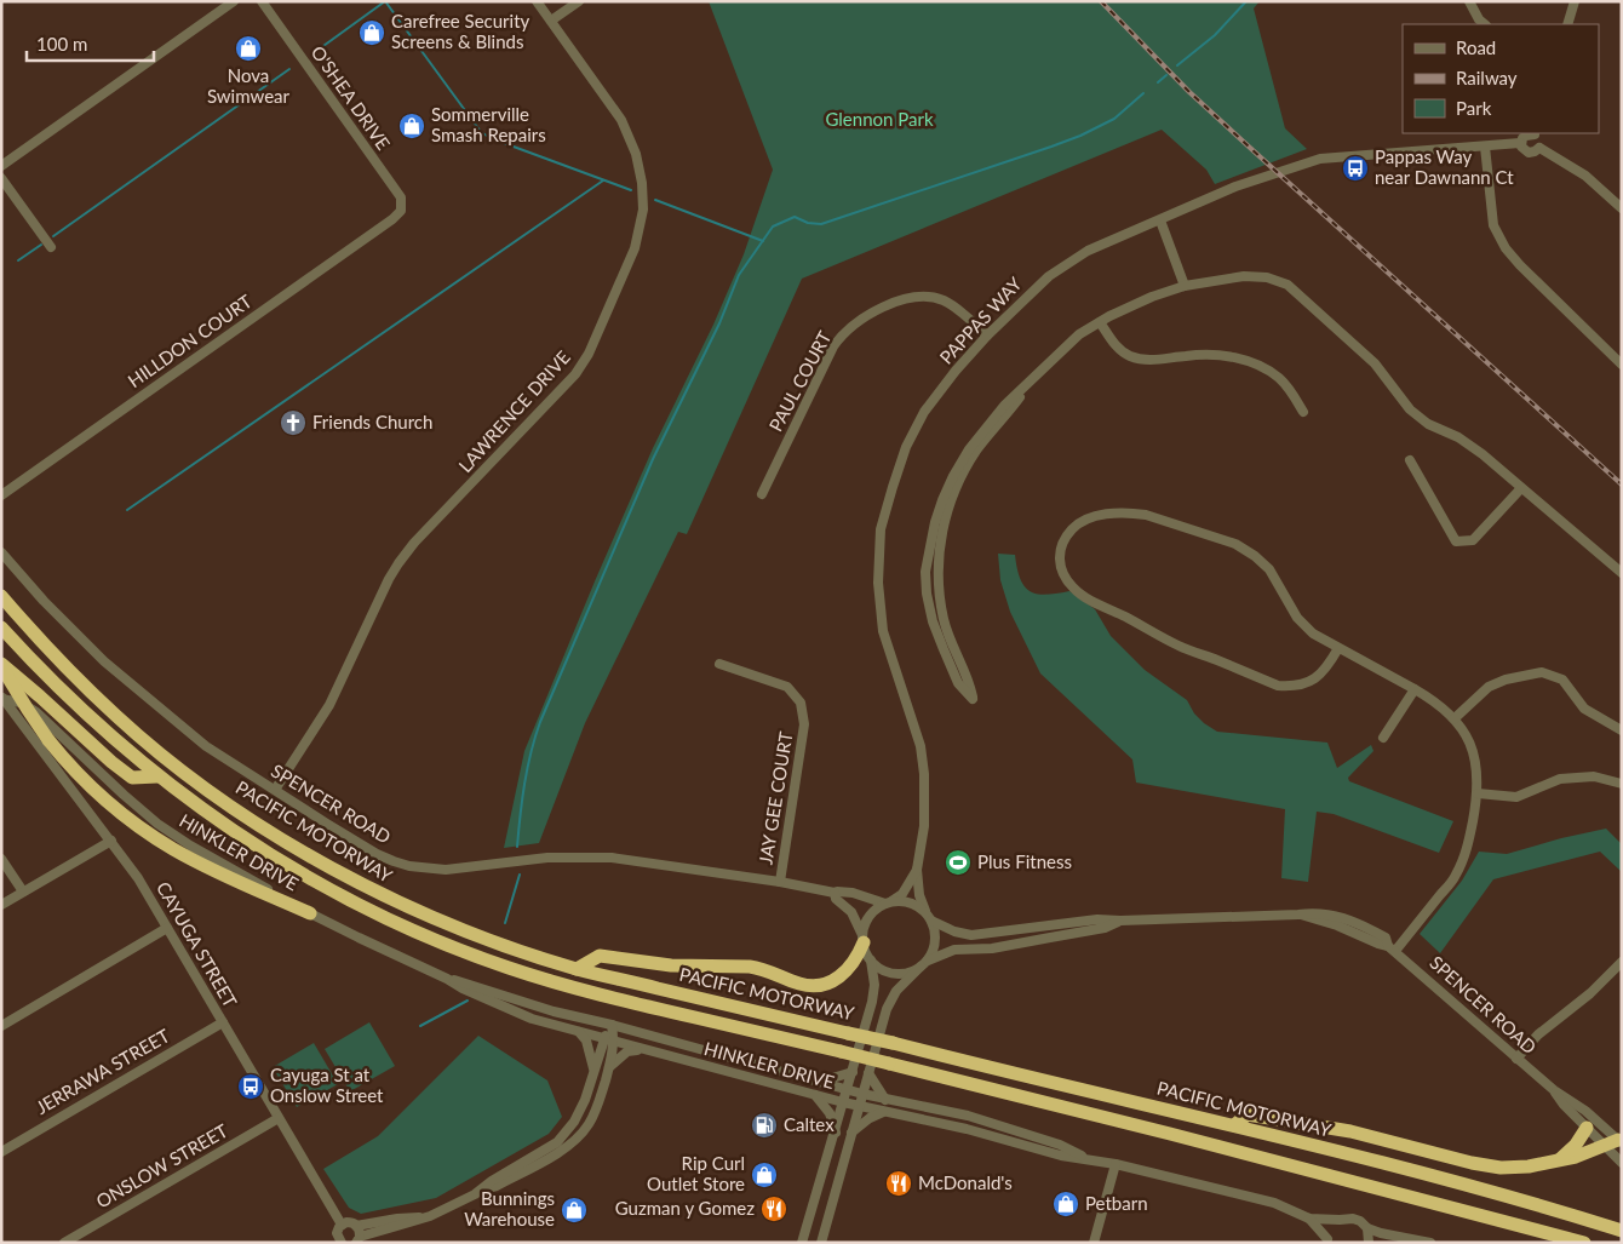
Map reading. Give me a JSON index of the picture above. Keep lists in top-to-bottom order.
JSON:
{
  "streets": {
    "highway": ["PACIFIC MOTORWAY"],
    "street": [
      "O'SHEA DRIVE",
      "PAPPAS WAY",
      "HILLDON COURT",
      "PAUL COURT",
      "LAWRENCE DRIVE",
      "JAY GEE COURT",
      "SPENCER ROAD",
      "HINKLER DRIVE",
      "CAYUGA STREET",
      "JERRAWA STREET",
      "ONSLOW STREET"
    ]
  },
  "crossings": [
    ["O'SHEA DRIVE", "HILLDON COURT"],
    ["PAPPAS WAY", "PAUL COURT"],
    ["PAPPAS WAY", "SPENCER ROAD"],
    ["LAWRENCE DRIVE", "SPENCER ROAD"],
    ["JAY GEE COURT", "SPENCER ROAD"],
    ["HINKLER DRIVE", "CAYUGA STREET"],
    ["CAYUGA STREET", "JERRAWA STREET"],
    ["CAYUGA STREET", "ONSLOW STREET"]
  ],
  "parks": ["Glennon Park"],
  "places": {
    "shop": [
      "Carefree Security Screens & Blinds",
      "Nova Swimwear",
      "Sommerville Smash Repairs",
      "Rip Curl Outlet Store",
      "Petbarn",
      "Bunnings Warehouse"
    ],
    "bus stop": ["Pappas Way near Dawnann Ct", "Cayuga St at Onslow Street"],
    "church": ["Friends Church"],
    "sports": ["Plus Fitness"],
    "fuel station": ["Caltex"],
    "restaurant": ["McDonald's", "Guzman y Gomez"]
  },
  "legend": ["Road", "Railway", "Park"],
  "scale_bar": "100 m"
}
